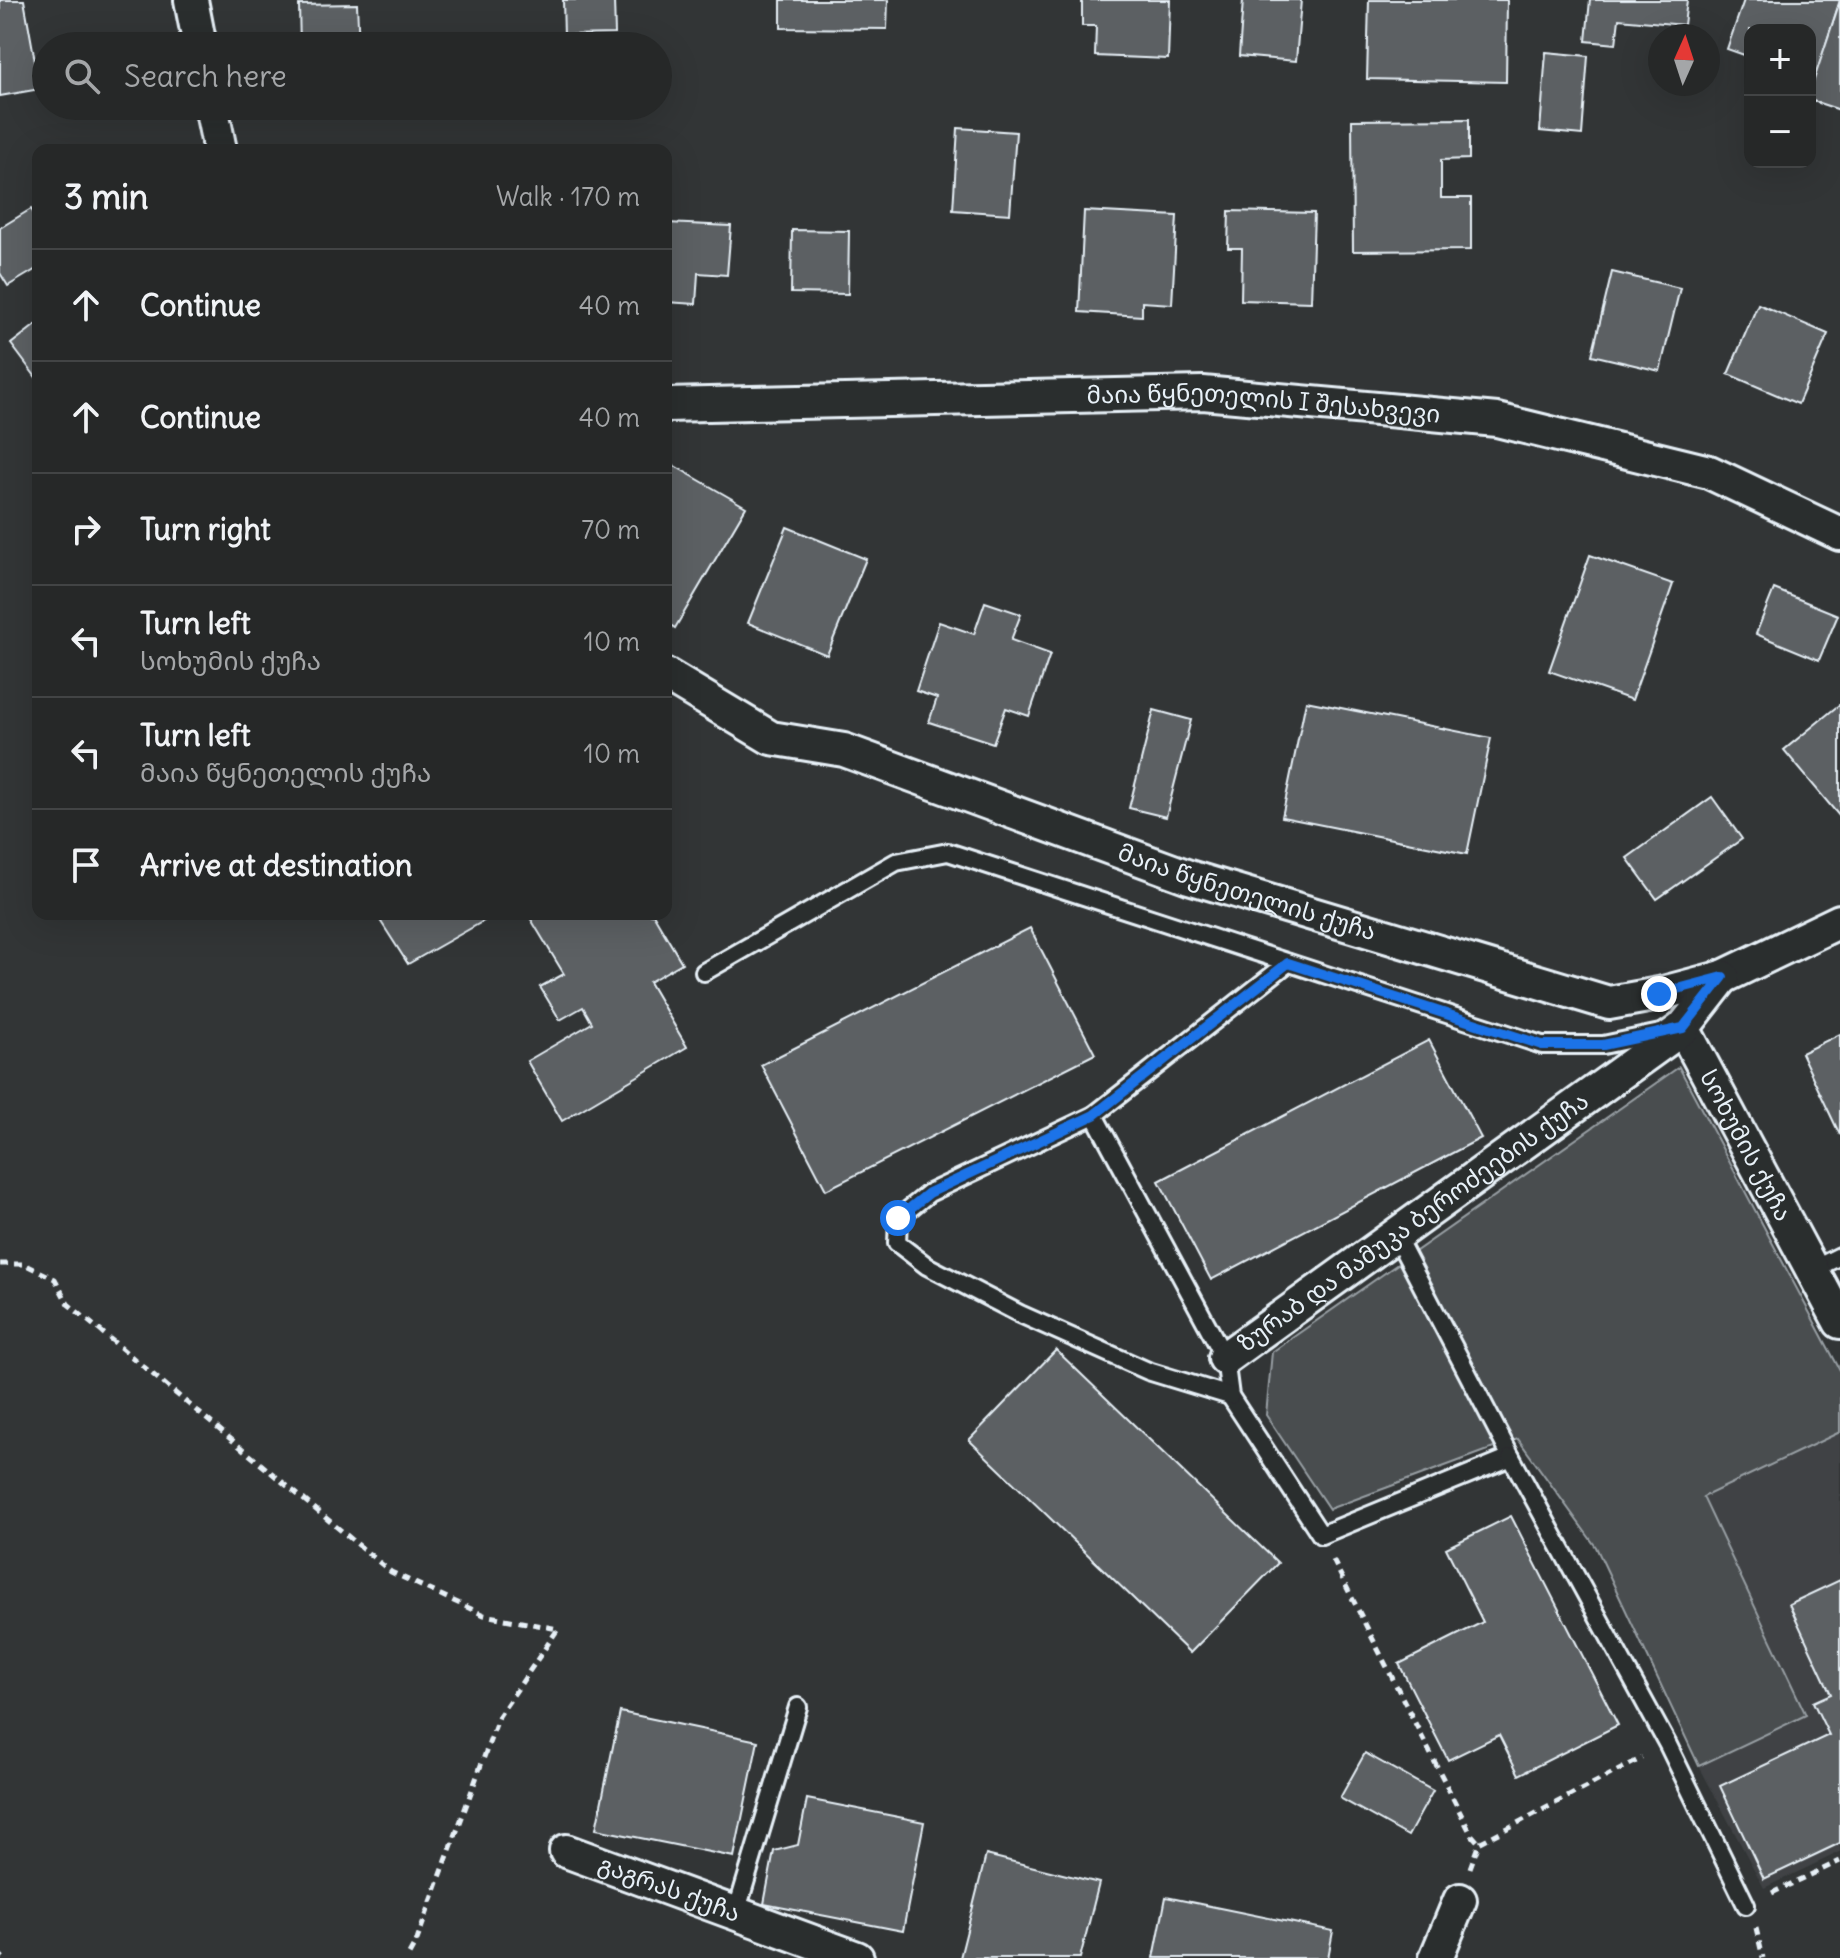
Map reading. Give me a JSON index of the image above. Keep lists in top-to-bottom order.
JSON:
{
  "streets": {
    "street": [
      "მაია წყნეთელის I შესახვევი",
      "მაია წყნეთელის ქუჩა",
      "სოხუმის ქუჩა",
      "ზურაბ და მამუკა ბეროძეების ქუჩა",
      "გაგრას ქუჩა"
    ]
  },
  "crossings": [
    ["სოხუმის ქუჩა", "ზურაბ და მამუკა ბეროძეების ქუჩა"]
  ],
  "north": "top",
  "page": {
    "map_buttons": ["+", "−"],
    "search": "Search here",
    "heading": ["3 min", "Walk · 170 m"],
    "list": [
      ["Continue", "40 m"],
      ["Continue", "40 m"],
      ["Turn right", "70 m"],
      ["Turn left", "სოხუმის ქუჩა", "10 m"],
      ["Turn left", "მაია წყნეთელის ქუჩა", "10 m"],
      "Arrive at destination"
    ]
  }
}
